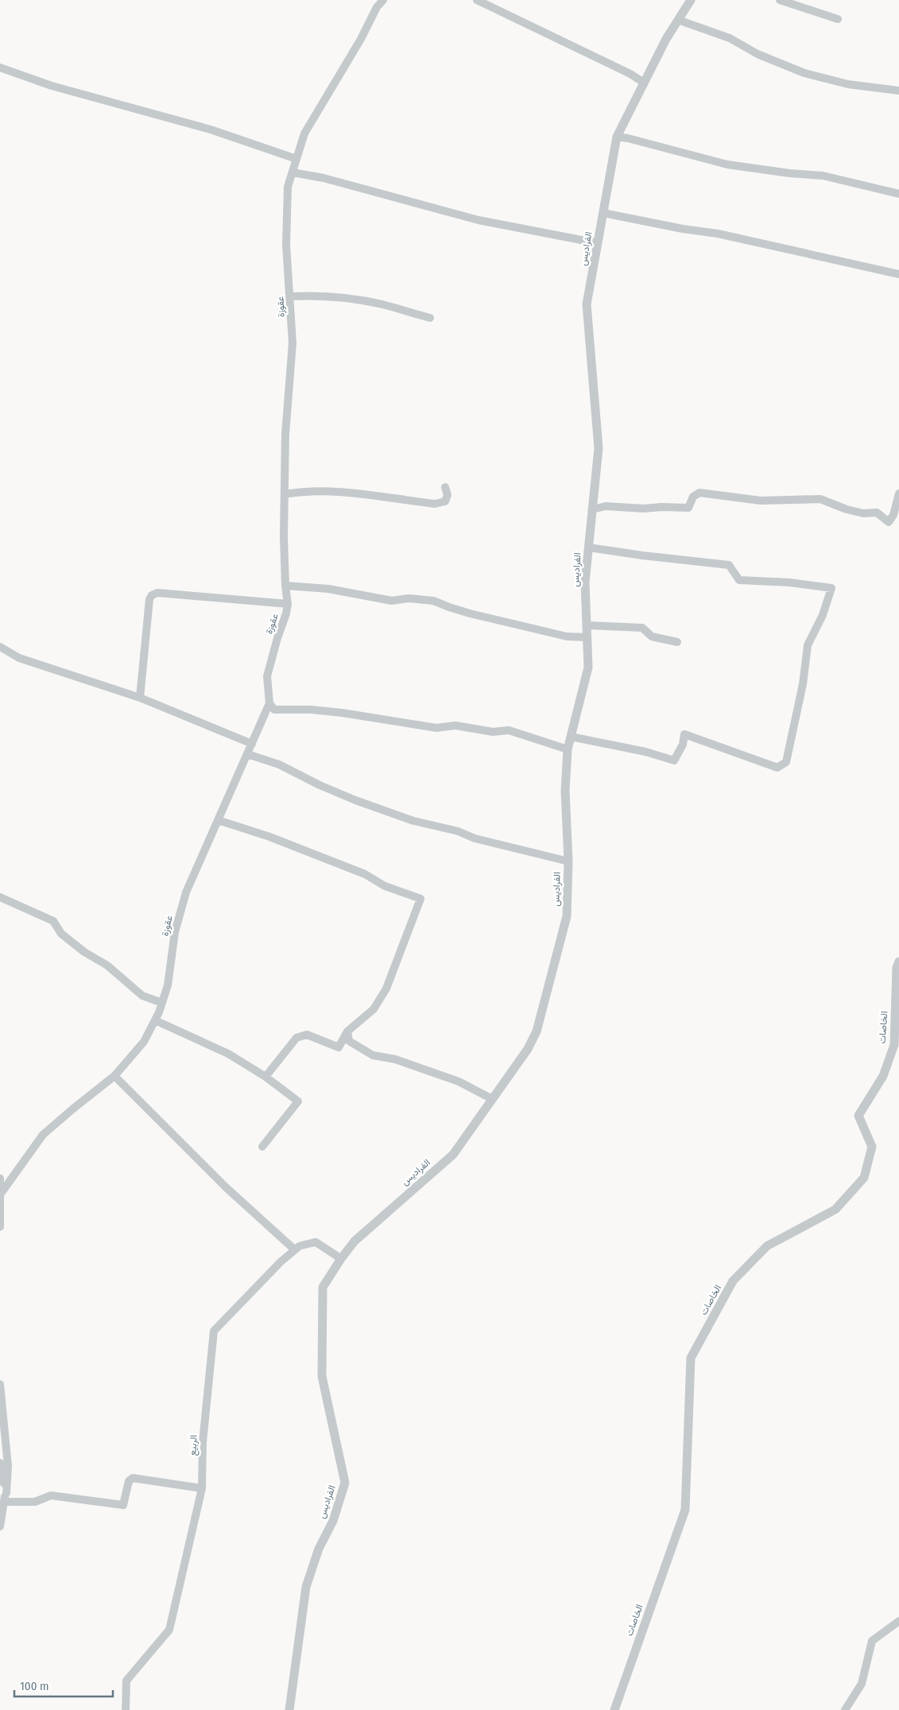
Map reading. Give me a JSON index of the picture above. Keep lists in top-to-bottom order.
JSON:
{
  "streets": {
    "street": [
      "الفراديس",
      "عقوزة",
      "الخاصات",
      "الربيع"
    ]
  },
  "crossings": [
    ["الفراديس", "الربيع"]
  ],
  "scale_bar": "100 m"
}
